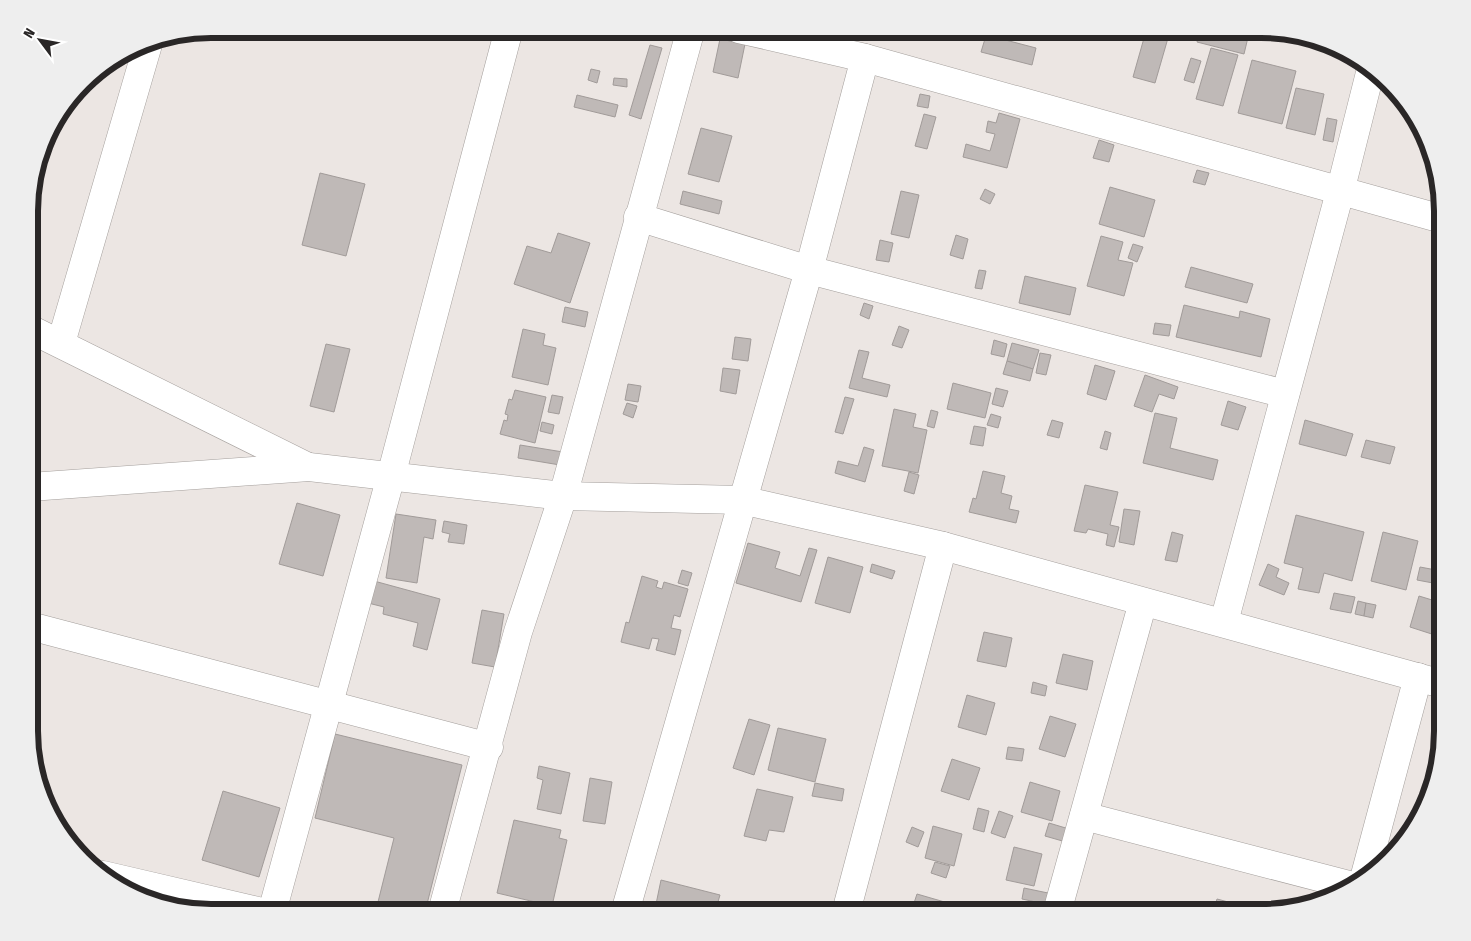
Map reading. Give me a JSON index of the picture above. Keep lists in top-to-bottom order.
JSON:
{
  "north": "top left"
}
